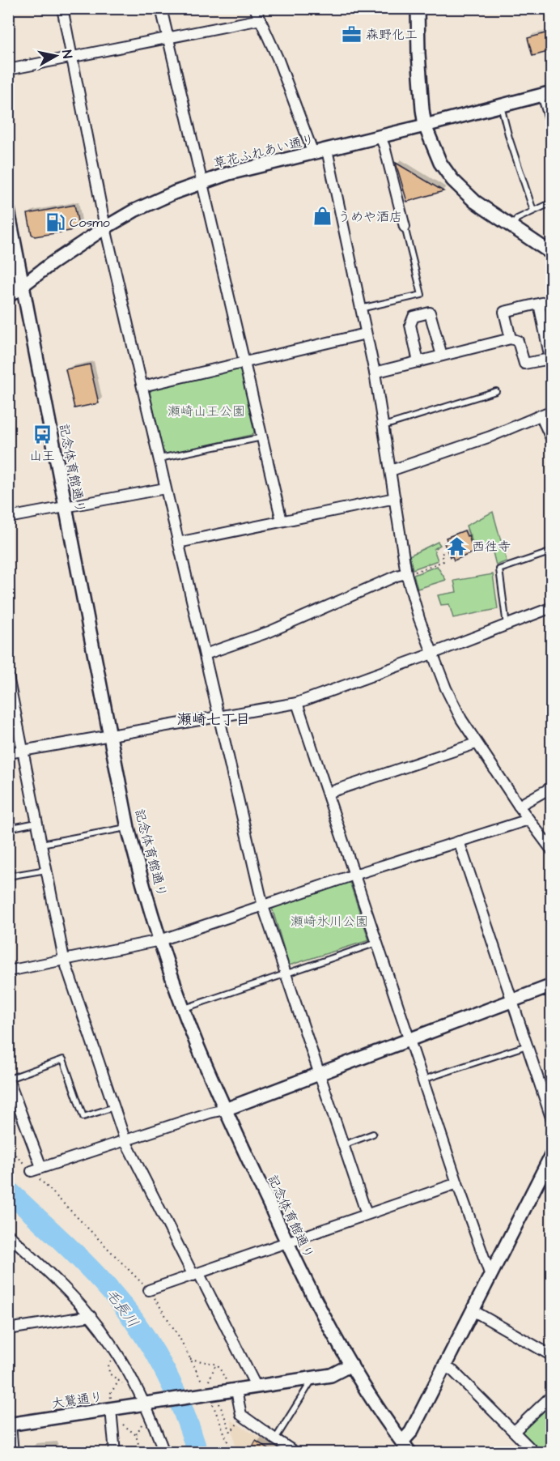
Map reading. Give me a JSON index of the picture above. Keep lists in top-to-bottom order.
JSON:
{
  "streets": {
    "street": ["草花ふれあい通り", "記念体育館通り", "大鷲通り"]
  },
  "crossings": [
    ["草花ふれあい通り", "記念体育館通り"],
    ["記念体育館通り", "大鷲通り"]
  ],
  "districts": ["瀬崎七丁目"],
  "water": ["毛長川"],
  "parks": ["瀬崎山王公園", "瀬崎氷川公園"],
  "places": {
    "office": ["森野化工"],
    "shop": ["うめや酒店"],
    "fuel station": ["Cosmo"],
    "bus stop": ["山王"],
    "temple": ["西徃寺"]
  },
  "north": "right"
}
